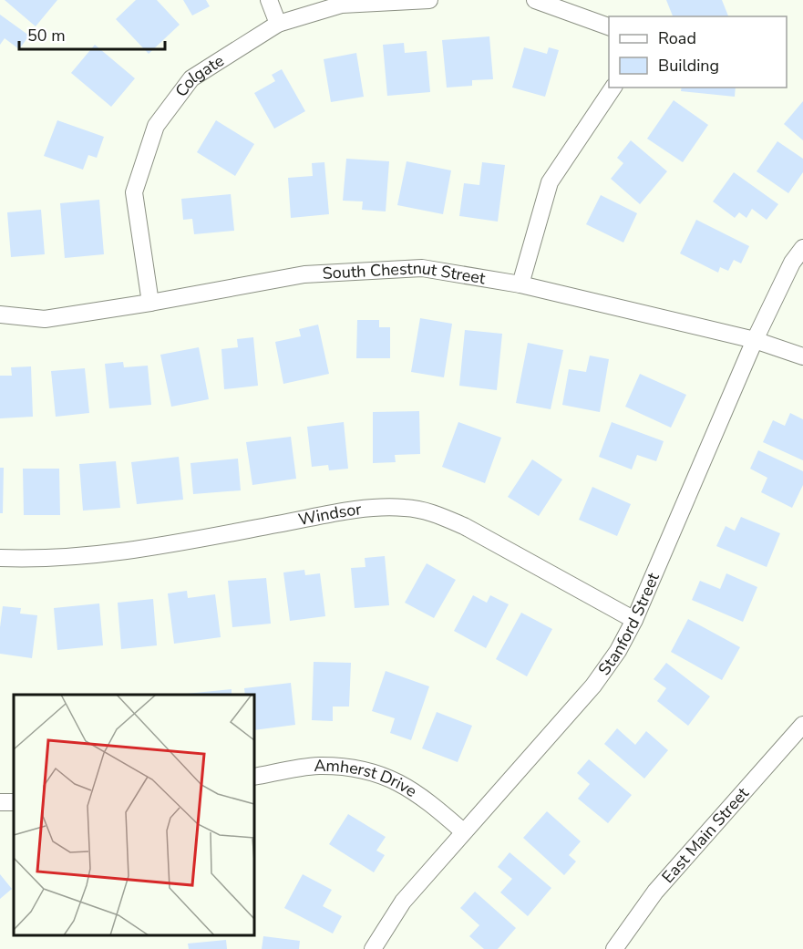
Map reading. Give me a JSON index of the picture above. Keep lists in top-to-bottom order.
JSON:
{
  "streets": {
    "street": [
      "Colgate",
      "South Chestnut Street",
      "Windsor",
      "Stanford Street",
      "Amherst Drive",
      "East Main Street"
    ]
  },
  "crossings": [
    ["Colgate", "South Chestnut Street"],
    ["South Chestnut Street", "Stanford Street"],
    ["Windsor", "Stanford Street"],
    ["Stanford Street", "Amherst Drive"]
  ],
  "legend": ["Road", "Building"],
  "scale_bar": "50 m"
}
